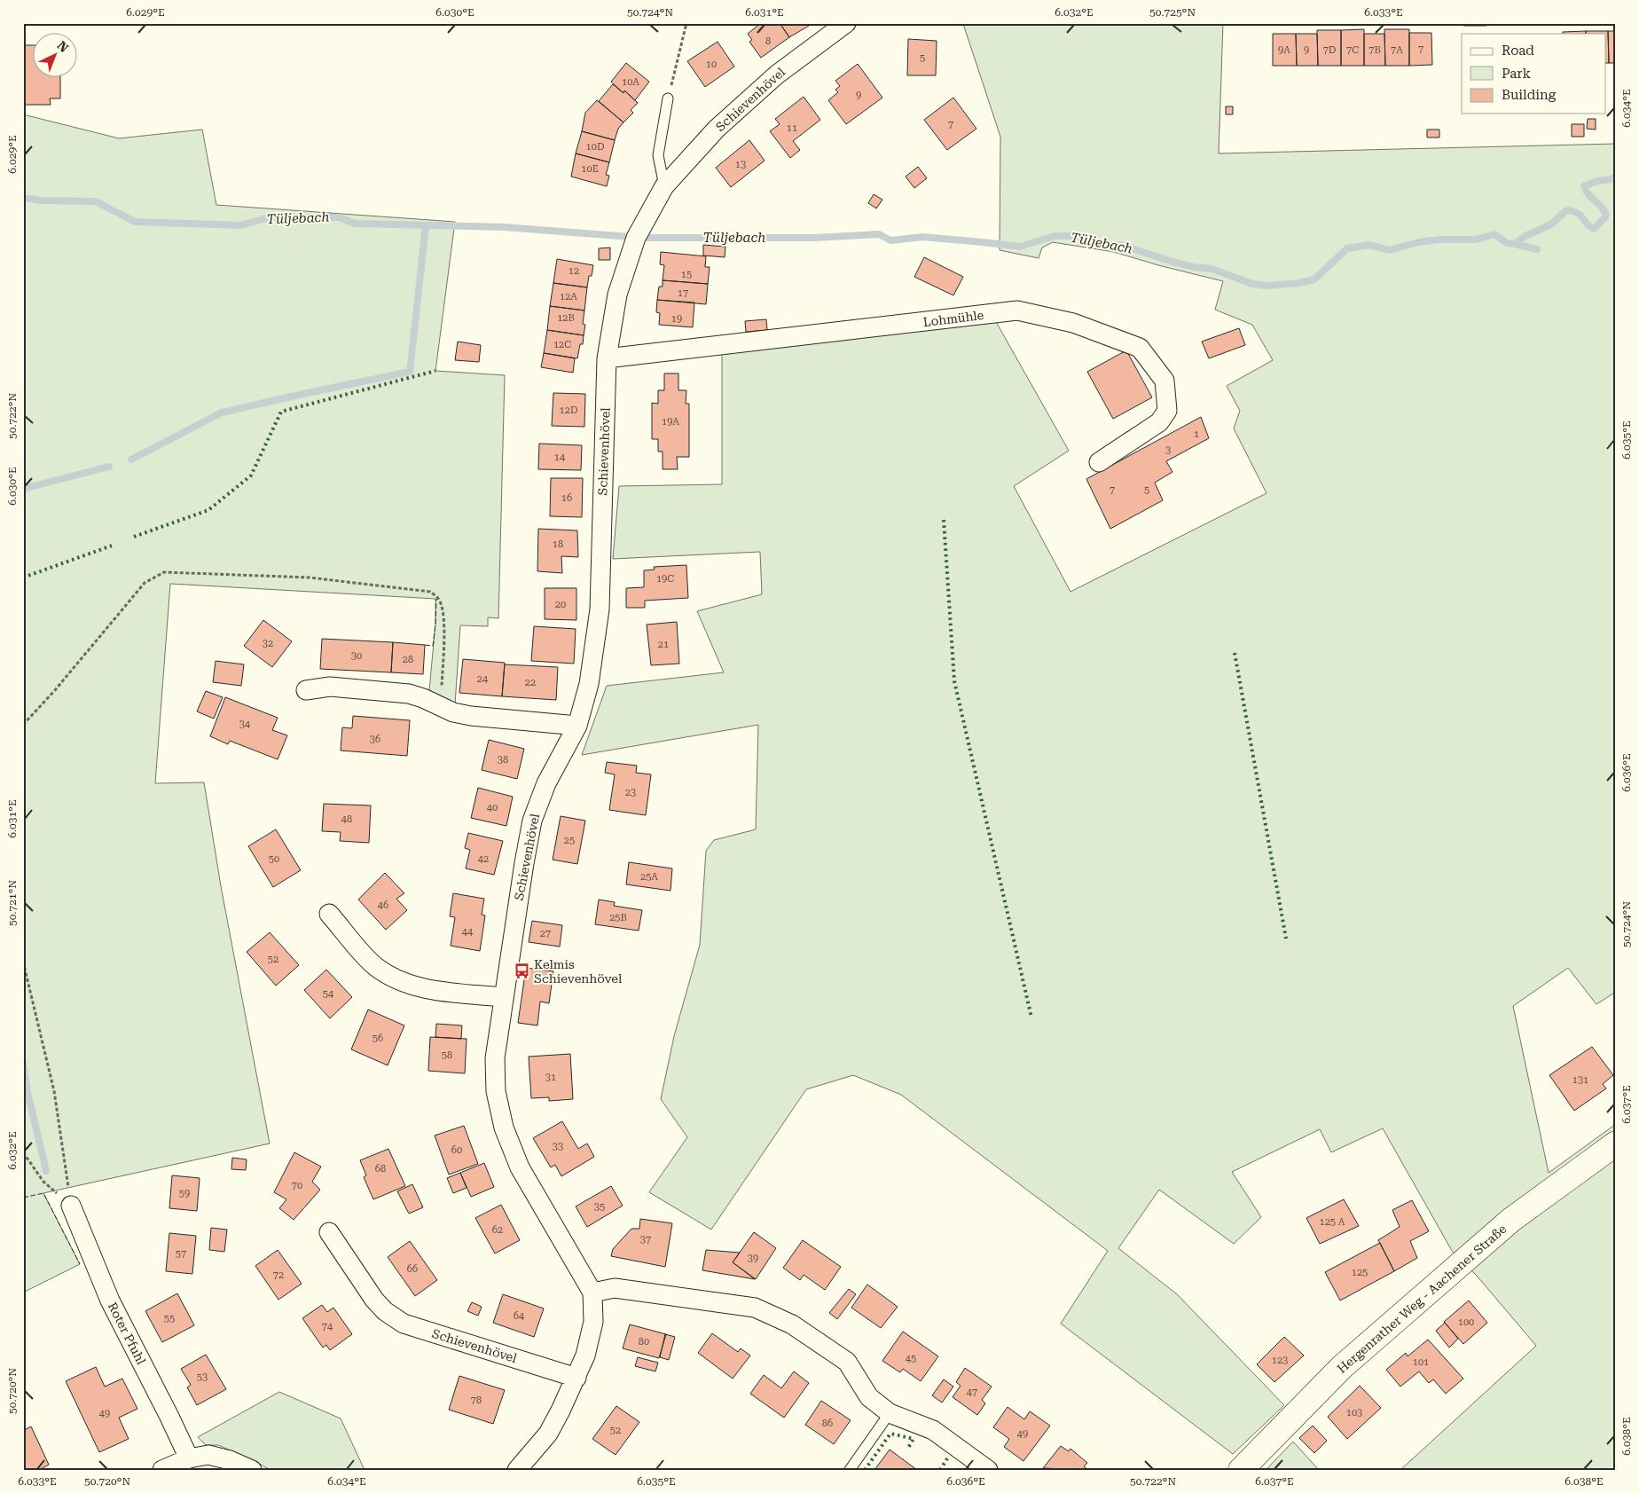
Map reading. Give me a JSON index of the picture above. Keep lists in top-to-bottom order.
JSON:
{
  "streets": {
    "street": [
      "Schievenhövel",
      "Lohmühle",
      "Hergenrather Weg - Aachener Straße",
      "Roter Pfuhl"
    ]
  },
  "crossings": [
    ["Schievenhövel", "Lohmühle"]
  ],
  "water": ["Tüljebach"],
  "places": {
    "bus stop": ["Kelmis Schievenhövel"]
  },
  "house_numbers": [
    "8",
    "7",
    "9A",
    "9",
    "7D",
    "7C",
    "7B",
    "7A",
    "5",
    "10",
    "10A",
    "9",
    "7",
    "11",
    "10D",
    "13",
    "10E",
    "12",
    "15",
    "17",
    "12A",
    "12B",
    "19",
    "12C",
    "12D",
    "19A",
    "1",
    "3",
    "14",
    "7",
    "5",
    "16",
    "18",
    "19C",
    "20",
    "32",
    "21",
    "30",
    "28",
    "24",
    "22",
    "34",
    "36",
    "38",
    "23",
    "40",
    "48",
    "25",
    "50",
    "42",
    "25A",
    "46",
    "25B",
    "44",
    "27",
    "52",
    "54",
    "56",
    "58",
    "31",
    "131",
    "33",
    "60",
    "68",
    "70",
    "59",
    "35",
    "125 A",
    "62",
    "37",
    "57",
    "39",
    "66",
    "125",
    "72",
    "64",
    "55",
    "100",
    "74",
    "80",
    "45",
    "123",
    "101",
    "53",
    "47",
    "78",
    "103",
    "49",
    "86",
    "52",
    "49"
  ],
  "legend": ["Road", "Park", "Building"],
  "north": "top right",
  "coordinates": [
    "6.029°E",
    "6.030°E",
    "50.724°N",
    "6.031°E",
    "6.032°E",
    "50.725°N",
    "6.033°E",
    "6.034°E",
    "50.722°N",
    "6.035°E",
    "6.036°E",
    "50.721°N",
    "6.037°E",
    "50.720°N",
    "6.038°E"
  ]
}
